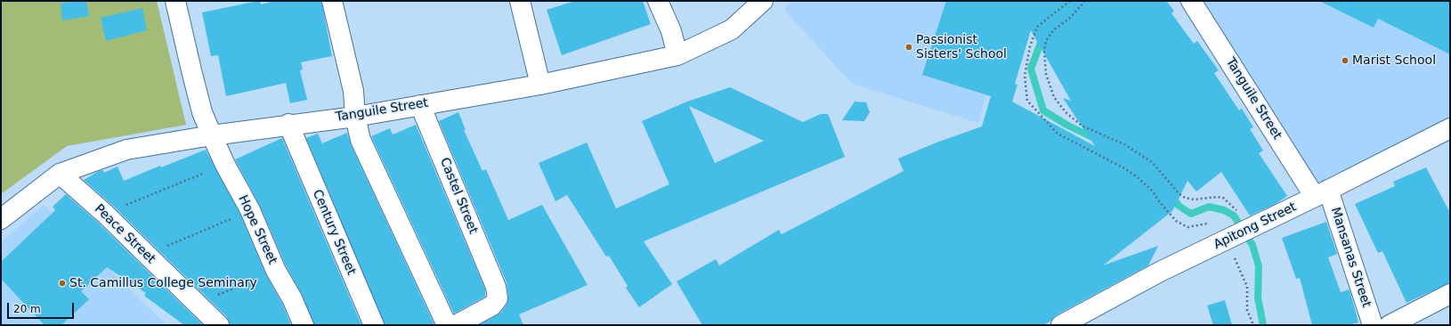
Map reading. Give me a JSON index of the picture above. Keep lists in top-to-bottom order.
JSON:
{
  "streets": {
    "street": [
      "Tanguile Street",
      "Castel Street",
      "Apitong Street",
      "Hope Street",
      "Century Street",
      "Peace Street",
      "Mansanas Street"
    ]
  },
  "crossings": [
    ["Tanguile Street", "Castel Street"],
    ["Tanguile Street", "Apitong Street"],
    ["Tanguile Street", "Hope Street"],
    ["Tanguile Street", "Century Street"],
    ["Tanguile Street", "Peace Street"],
    ["Tanguile Street", "Mansanas Street"],
    ["Apitong Street", "Mansanas Street"]
  ],
  "places": ["Passionist Sisters' School", "Marist School", "St. Camillus College Seminary"],
  "scale_bar": "20 m"
}
